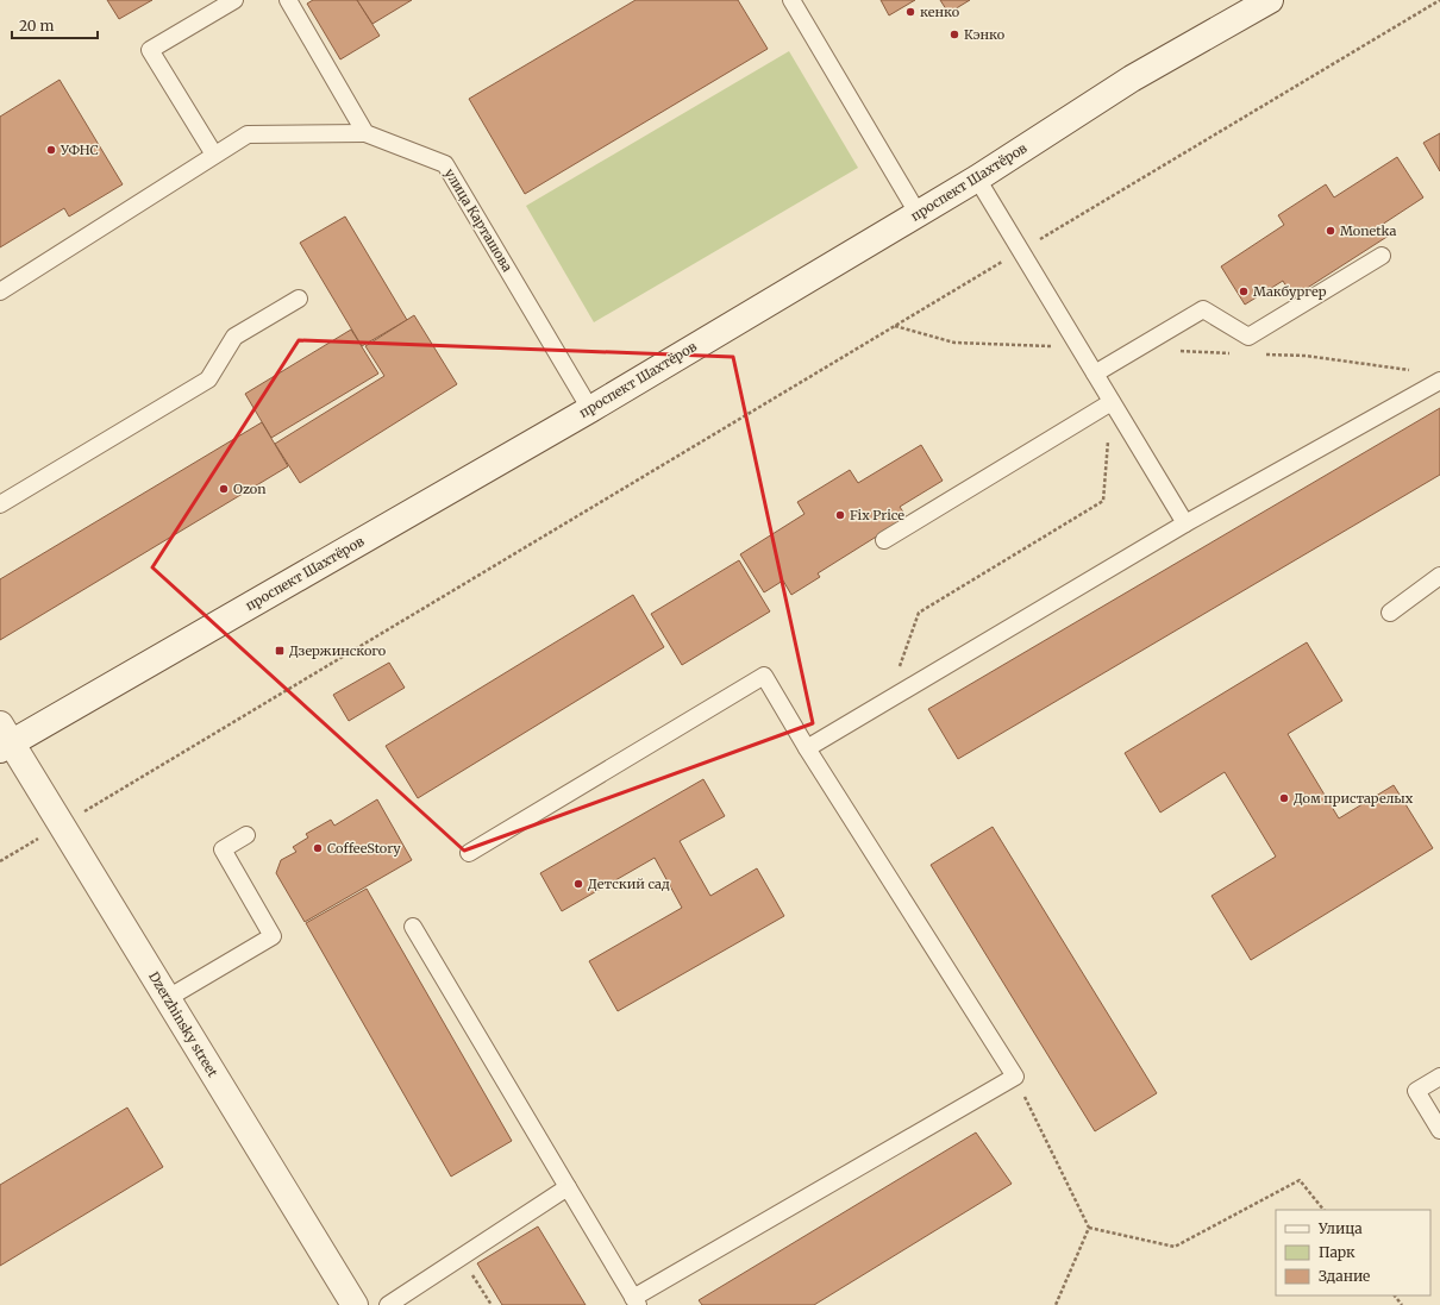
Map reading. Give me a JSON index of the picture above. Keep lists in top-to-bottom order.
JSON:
{
  "streets": {
    "main road": ["проспект Шахтёров", "Dzerzhinsky street"],
    "lane": ["улица Карташова"]
  },
  "crossings": [
    ["проспект Шахтёров", "улица Карташова"],
    ["проспект Шахтёров", "Dzerzhinsky street"]
  ],
  "places": {
    "other": [
      "кенко",
      "Кэнко",
      "УФНС",
      "Monetka",
      "Макбургер",
      "Ozon",
      "Fix Price",
      "Дом пристарелых",
      "CoffeeStory",
      "Детский сад"
    ],
    "transit": ["Дзержинского"]
  },
  "legend": ["Улица", "Парк", "Здание"],
  "scale_bar": "20 m"
}
